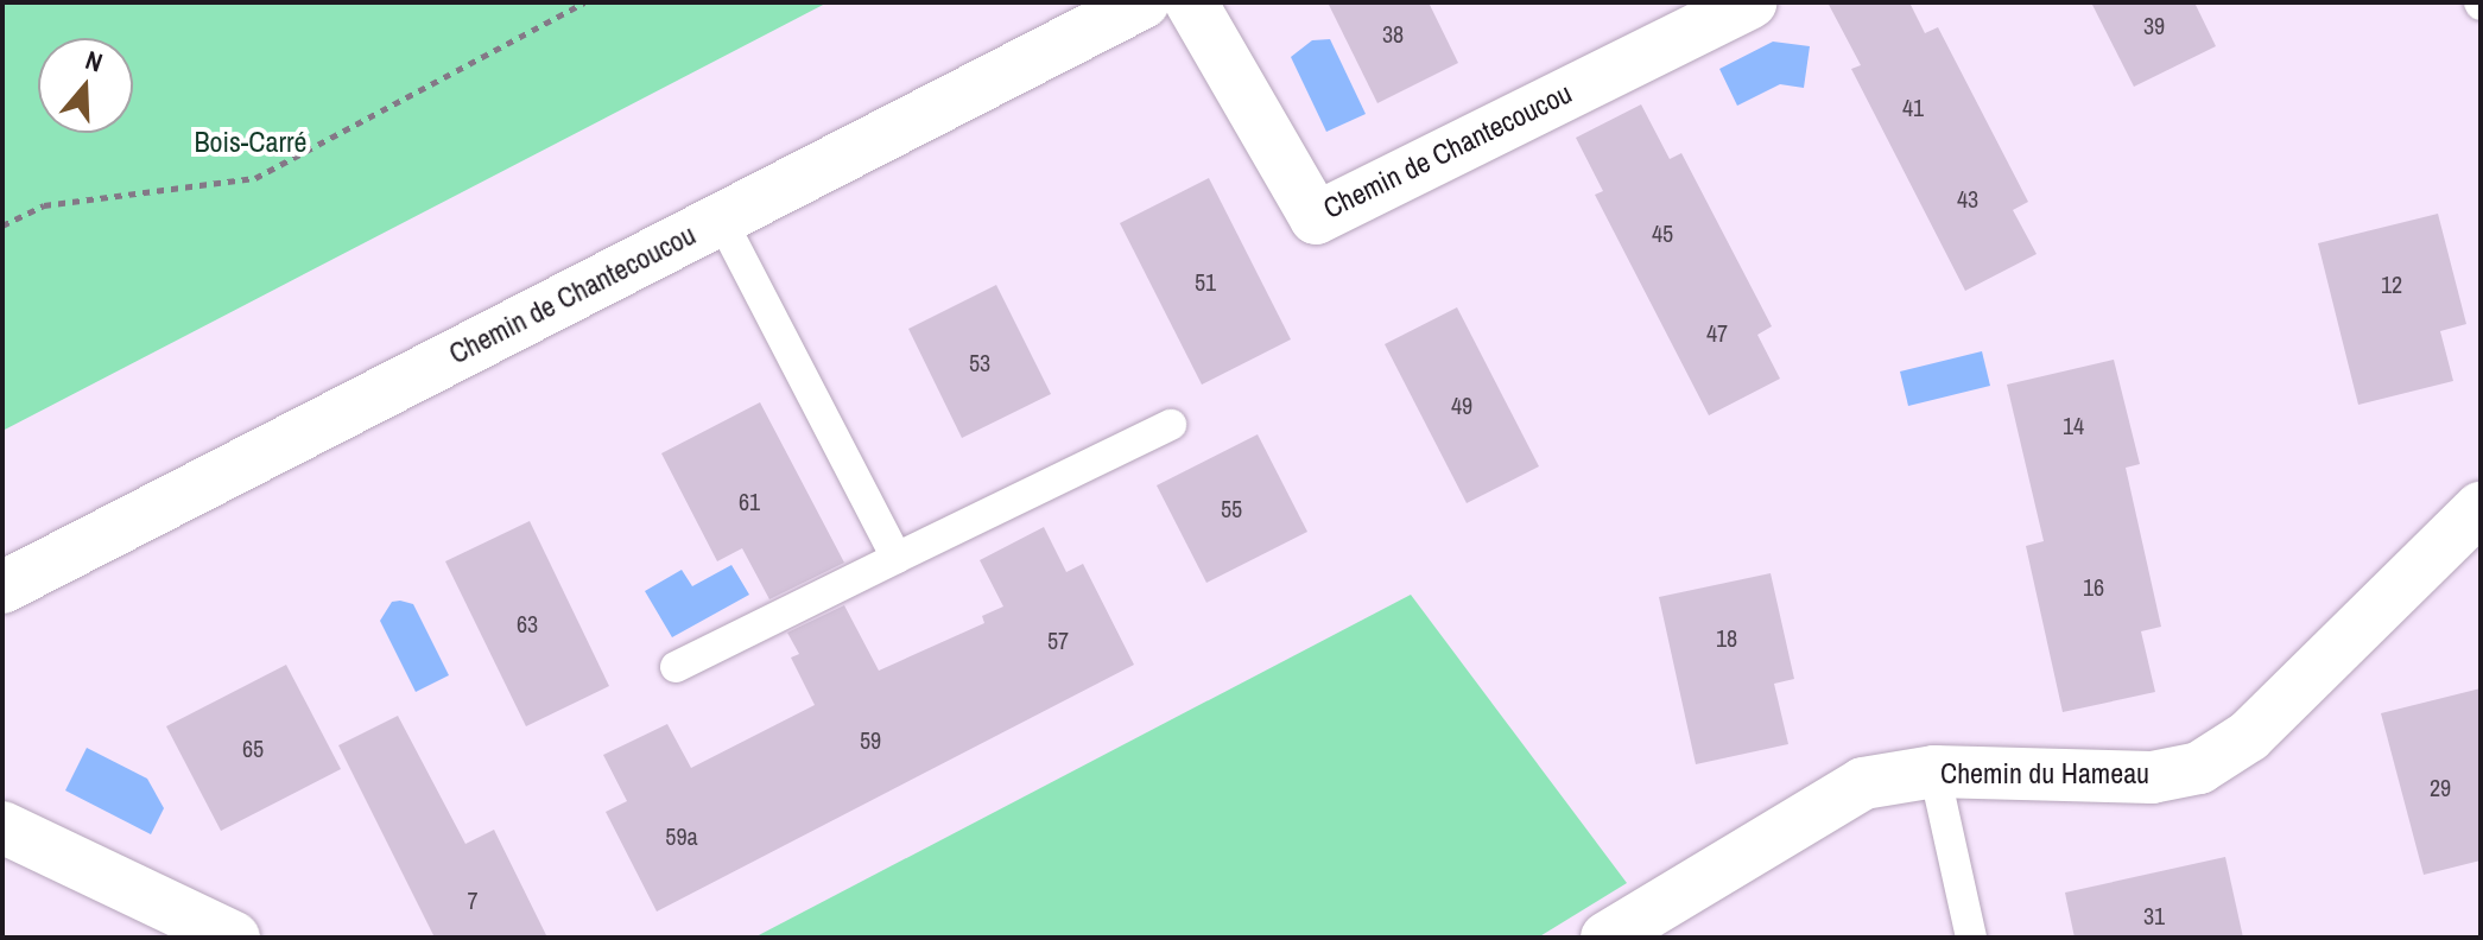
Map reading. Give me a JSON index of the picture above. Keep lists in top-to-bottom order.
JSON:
{
  "streets": {
    "street": ["Chemin de Chantecoucou", "Chemin du Hameau"]
  },
  "parks": ["Bois-Carré"],
  "house_numbers": [
    "39",
    "38",
    "41",
    "43",
    "45",
    "51",
    "12",
    "47",
    "53",
    "49",
    "14",
    "61",
    "55",
    "16",
    "63",
    "18",
    "57",
    "59",
    "65",
    "29",
    "59a",
    "7",
    "31"
  ],
  "north": "top"
}
